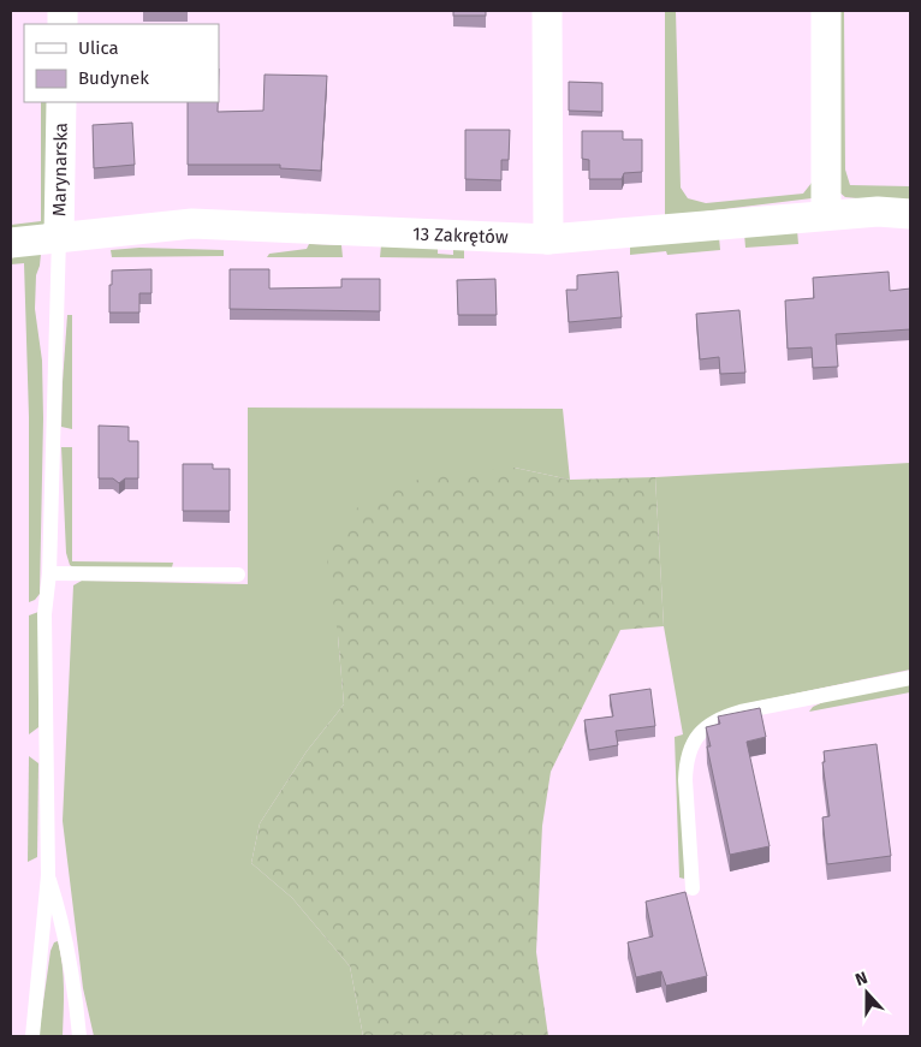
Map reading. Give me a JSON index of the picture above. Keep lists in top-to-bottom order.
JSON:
{
  "streets": {
    "street": ["Marynarska", "13 Zakrętów"]
  },
  "crossings": [
    ["Marynarska", "13 Zakrętów"]
  ],
  "legend": ["Ulica", "Budynek"],
  "north": "top"
}
